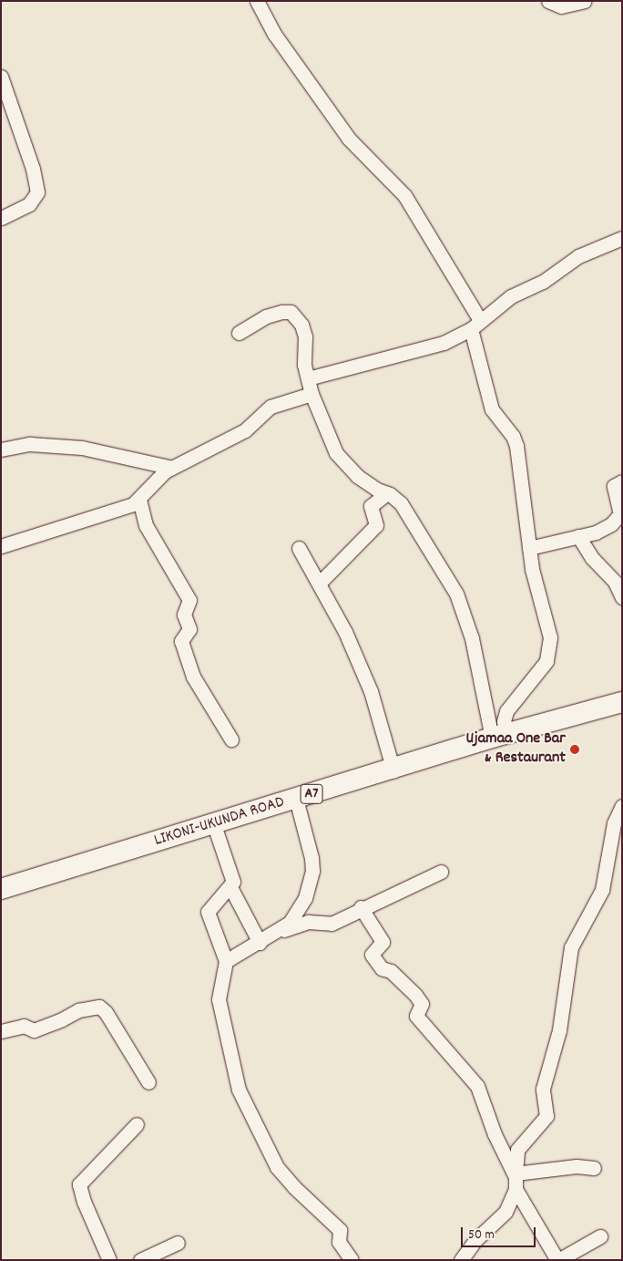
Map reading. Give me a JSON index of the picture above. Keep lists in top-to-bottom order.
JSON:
{
  "streets": {
    "highway": ["A7", "LIKONI-UKUNDA ROAD"]
  },
  "places": ["Ujamaa One Bar & Restaurant"],
  "scale_bar": "50 m"
}
